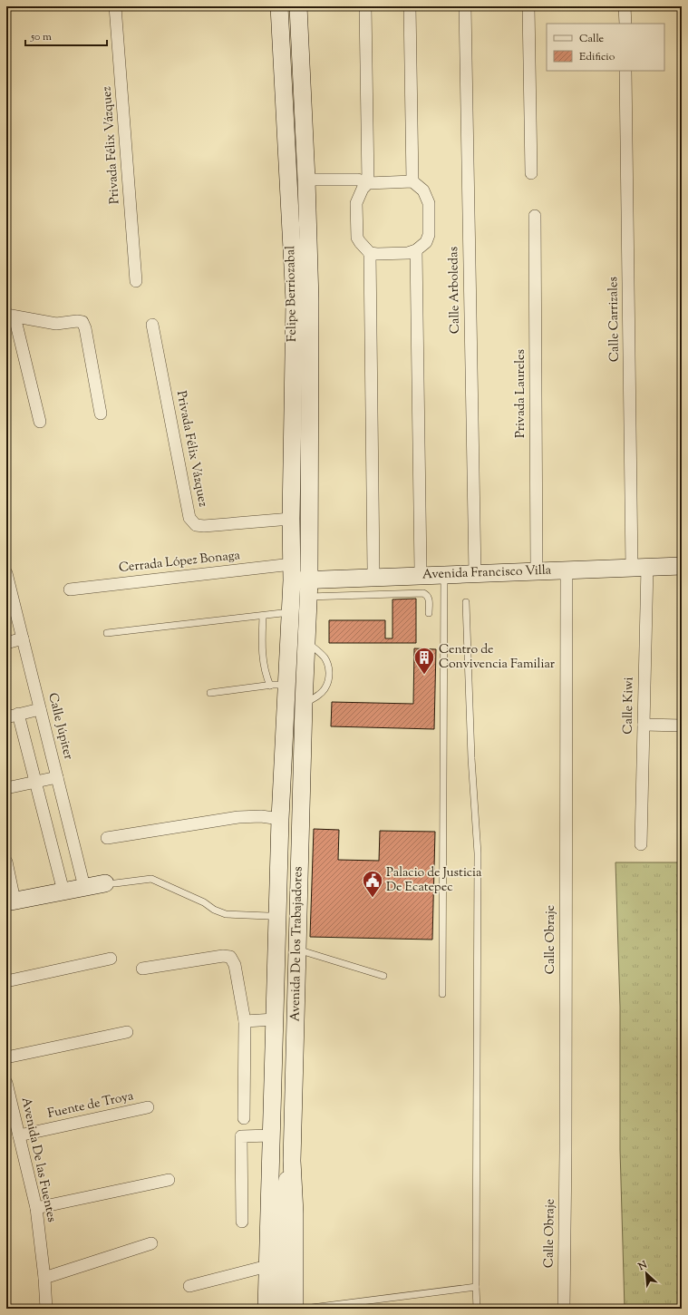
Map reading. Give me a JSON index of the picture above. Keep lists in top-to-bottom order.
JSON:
{
  "streets": {
    "main road": ["Felipe Berriozabal", "Avenida Francisco Villa", "Avenida De los Trabajadores"],
    "street": [
      "Privada Félix Vázquez",
      "Calle Arboledas",
      "Calle Carrizales",
      "Privada Laureles",
      "Cerrada López Bonaga",
      "Calle Kiwi",
      "Calle Júpiter",
      "Calle Obraje",
      "Fuente de Troya",
      "Avenida De las Fuentes"
    ]
  },
  "crossings": [
    ["Privada Félix Vázquez", "Felipe Berriozabal"],
    ["Calle Arboledas", "Avenida Francisco Villa"],
    ["Felipe Berriozabal", "Cerrada López Bonaga"],
    ["Felipe Berriozabal", "Avenida Francisco Villa"],
    ["Felipe Berriozabal", "Avenida De los Trabajadores"],
    ["Calle Carrizales", "Avenida Francisco Villa"],
    ["Calle Carrizales", "Calle Kiwi"],
    ["Privada Laureles", "Avenida Francisco Villa"],
    ["Cerrada López Bonaga", "Avenida Francisco Villa"],
    ["Cerrada López Bonaga", "Avenida De los Trabajadores"],
    ["Avenida Francisco Villa", "Calle Kiwi"],
    ["Avenida Francisco Villa", "Calle Obraje"],
    ["Avenida Francisco Villa", "Avenida De los Trabajadores"],
    ["Fuente de Troya", "Avenida De las Fuentes"]
  ],
  "places": {
    "building": ["Centro de Convivencia Familiar"],
    "public building": ["Palacio de Justicia De Ecatepec"]
  },
  "legend": ["Calle", "Edificio"],
  "scale_bar": "50 m",
  "north": "top left"
}
